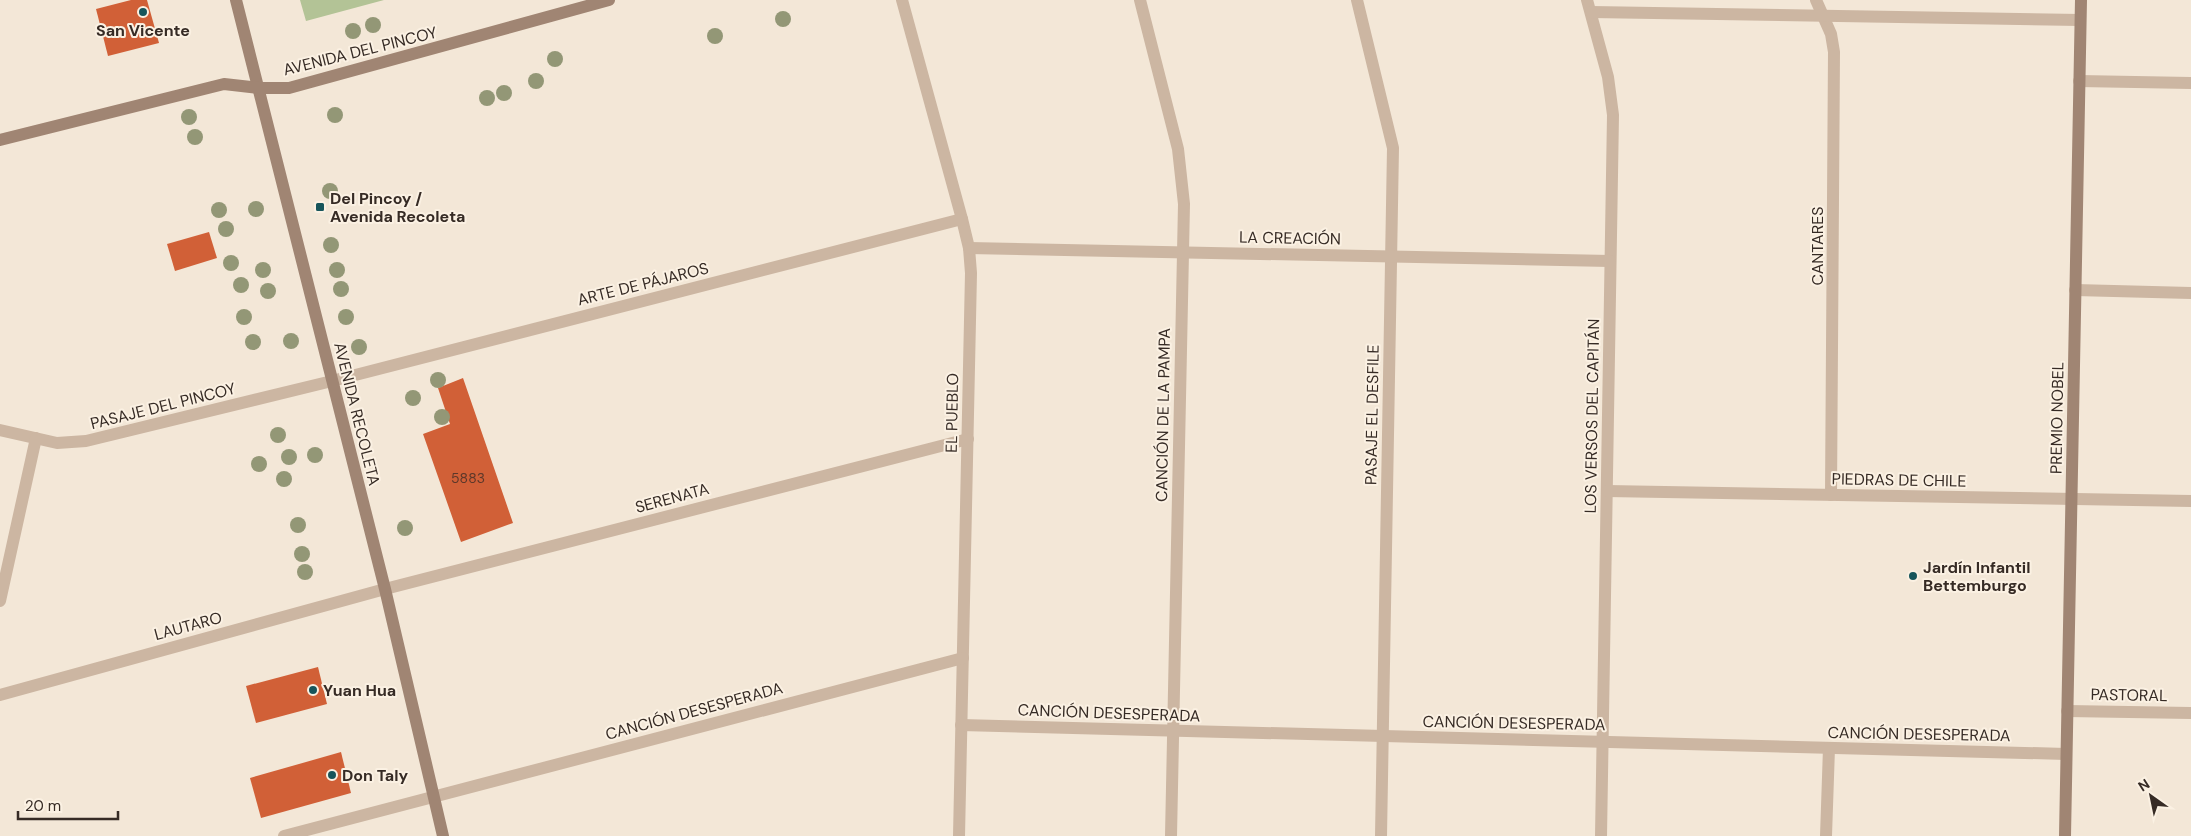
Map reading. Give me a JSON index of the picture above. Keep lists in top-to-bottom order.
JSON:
{
  "streets": {
    "street": [
      "AVENIDA DEL PINCOY",
      "LA CREACIÓN",
      "CANTARES",
      "ARTE DE PÁJAROS",
      "PASAJE DEL PINCOY",
      "EL PUEBLO",
      "AVENIDA RECOLETA",
      "CANCIÓN DE LA PAMPA",
      "PASAJE EL DESFILE",
      "LOS VERSOS DEL CAPITÁN",
      "PREMIO NOBEL",
      "PIEDRAS DE CHILE",
      "SERENATA",
      "LAUTARO",
      "PASTORAL",
      "CANCIÓN DESESPERADA"
    ]
  },
  "crossings": [
    ["AVENIDA DEL PINCOY", "AVENIDA RECOLETA"],
    ["LA CREACIÓN", "EL PUEBLO"],
    ["LA CREACIÓN", "CANCIÓN DE LA PAMPA"],
    ["LA CREACIÓN", "PASAJE EL DESFILE"],
    ["LA CREACIÓN", "LOS VERSOS DEL CAPITÁN"],
    ["CANTARES", "PIEDRAS DE CHILE"],
    ["ARTE DE PÁJAROS", "PASAJE DEL PINCOY"],
    ["ARTE DE PÁJAROS", "EL PUEBLO"],
    ["ARTE DE PÁJAROS", "AVENIDA RECOLETA"],
    ["PASAJE DEL PINCOY", "AVENIDA RECOLETA"],
    ["EL PUEBLO", "SERENATA"],
    ["EL PUEBLO", "CANCIÓN DESESPERADA"],
    ["AVENIDA RECOLETA", "SERENATA"],
    ["AVENIDA RECOLETA", "LAUTARO"],
    ["AVENIDA RECOLETA", "CANCIÓN DESESPERADA"],
    ["CANCIÓN DE LA PAMPA", "CANCIÓN DESESPERADA"],
    ["PASAJE EL DESFILE", "CANCIÓN DESESPERADA"],
    ["LOS VERSOS DEL CAPITÁN", "PIEDRAS DE CHILE"],
    ["LOS VERSOS DEL CAPITÁN", "CANCIÓN DESESPERADA"],
    ["PREMIO NOBEL", "PIEDRAS DE CHILE"],
    ["PREMIO NOBEL", "PASTORAL"],
    ["PREMIO NOBEL", "CANCIÓN DESESPERADA"],
    ["SERENATA", "LAUTARO"]
  ],
  "places": {
    "other": [
      "San Vicente",
      "Jardín Infantil Bettemburgo",
      "Yuan Hua",
      "Don Taly"
    ],
    "transit": ["Del Pincoy / Avenida Recoleta"]
  },
  "house_numbers": ["5883"],
  "scale_bar": "20 m",
  "north": "top left"
}
